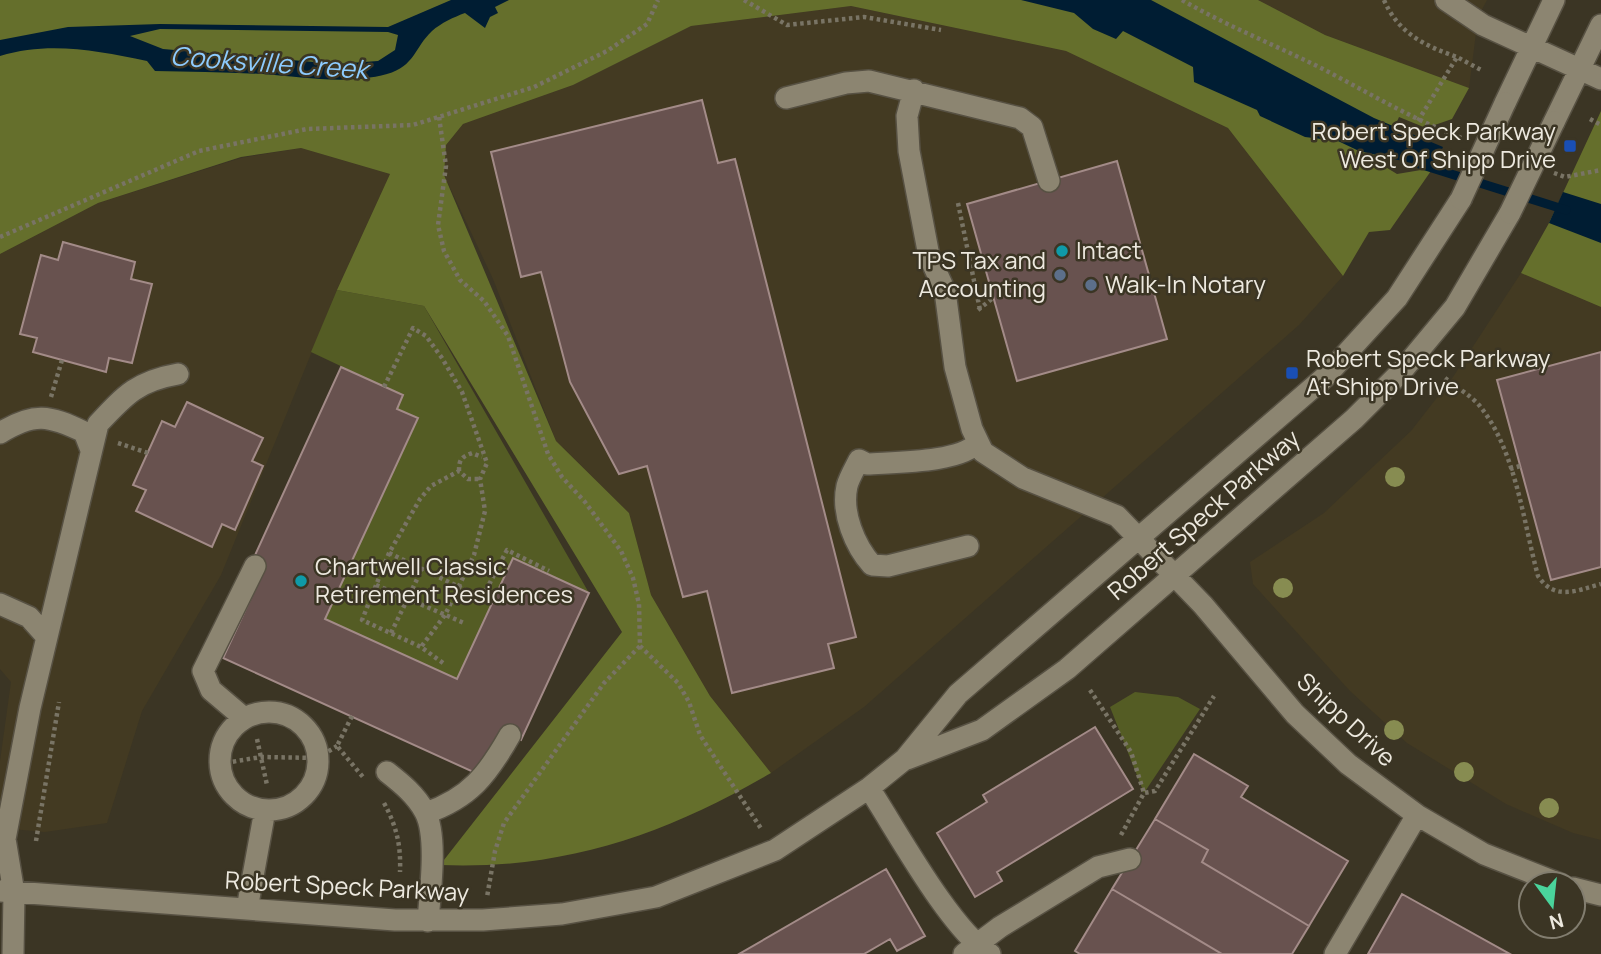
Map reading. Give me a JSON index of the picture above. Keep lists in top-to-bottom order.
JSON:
{
  "streets": {
    "street": ["Robert Speck Parkway", "Shipp Drive"]
  },
  "crossings": [
    ["Robert Speck Parkway", "Shipp Drive"]
  ],
  "water": ["Cooksville Creek"],
  "places": {
    "transit": ["Robert Speck Parkway West Of Shipp Drive", "Robert Speck Parkway At Shipp Drive"],
    "other": [
      "Intact",
      "TPS Tax and Accounting",
      "Walk-In Notary",
      "Chartwell Classic Retirement Residences"
    ]
  },
  "north": "bottom"
}
